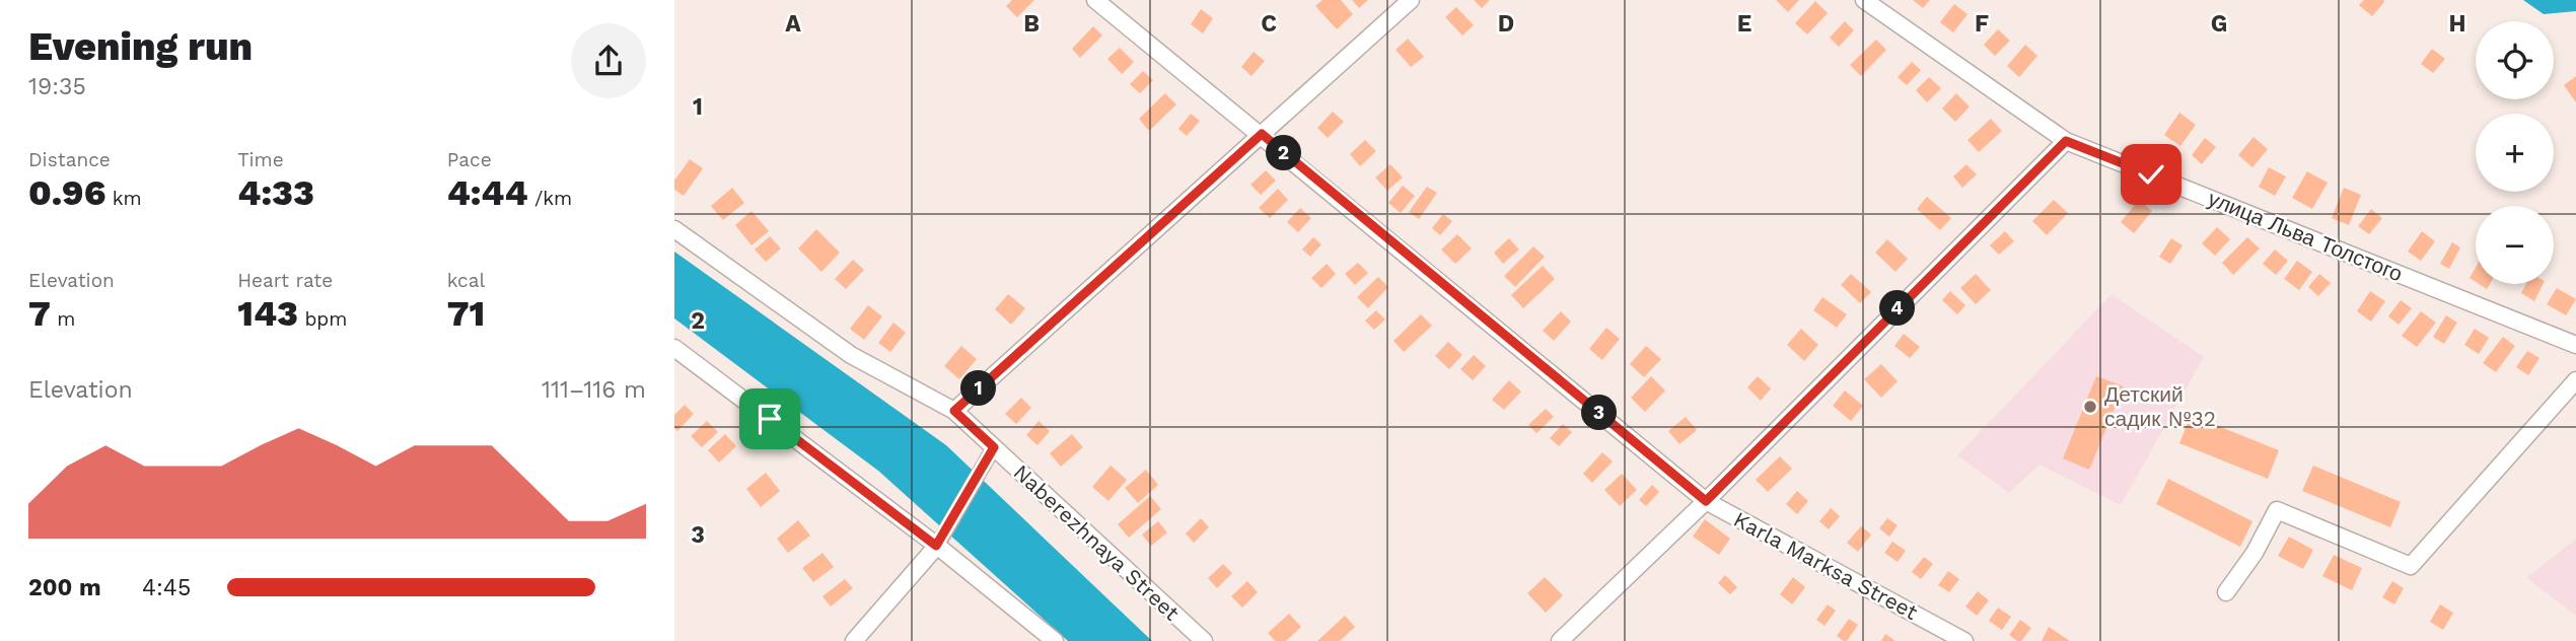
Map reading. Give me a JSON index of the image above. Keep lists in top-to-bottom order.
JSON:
{
  "streets": {
    "street": ["улица Льва Толстого", "Naberezhnaya Street", "Karla Marksa Street"]
  },
  "places": ["Детский садик №32"],
  "page": {
    "heading": ["Evening run", "19:35"],
    "map_buttons": ["+", "−"],
    "stats": [
      ["Distance", "0.96 km"],
      ["Time", "4:33"],
      ["Pace", "4:44 /km"],
      ["Elevation", "7 m"],
      ["Heart rate", "143 bpm"],
      ["kcal", "71"]
    ],
    "pins": [
      "2",
      "4",
      "1",
      "3"
    ],
    "chart": ["Elevation", "111–116 m"],
    "list": [
      {
        "name": "200 m",
        "note": "4:45"
      }
    ]
  },
  "grid": {
    "columns": [
      "A",
      "B",
      "C",
      "D",
      "E",
      "F",
      "G",
      "H"
    ],
    "rows": ["1", "2", "3"]
  }
}
